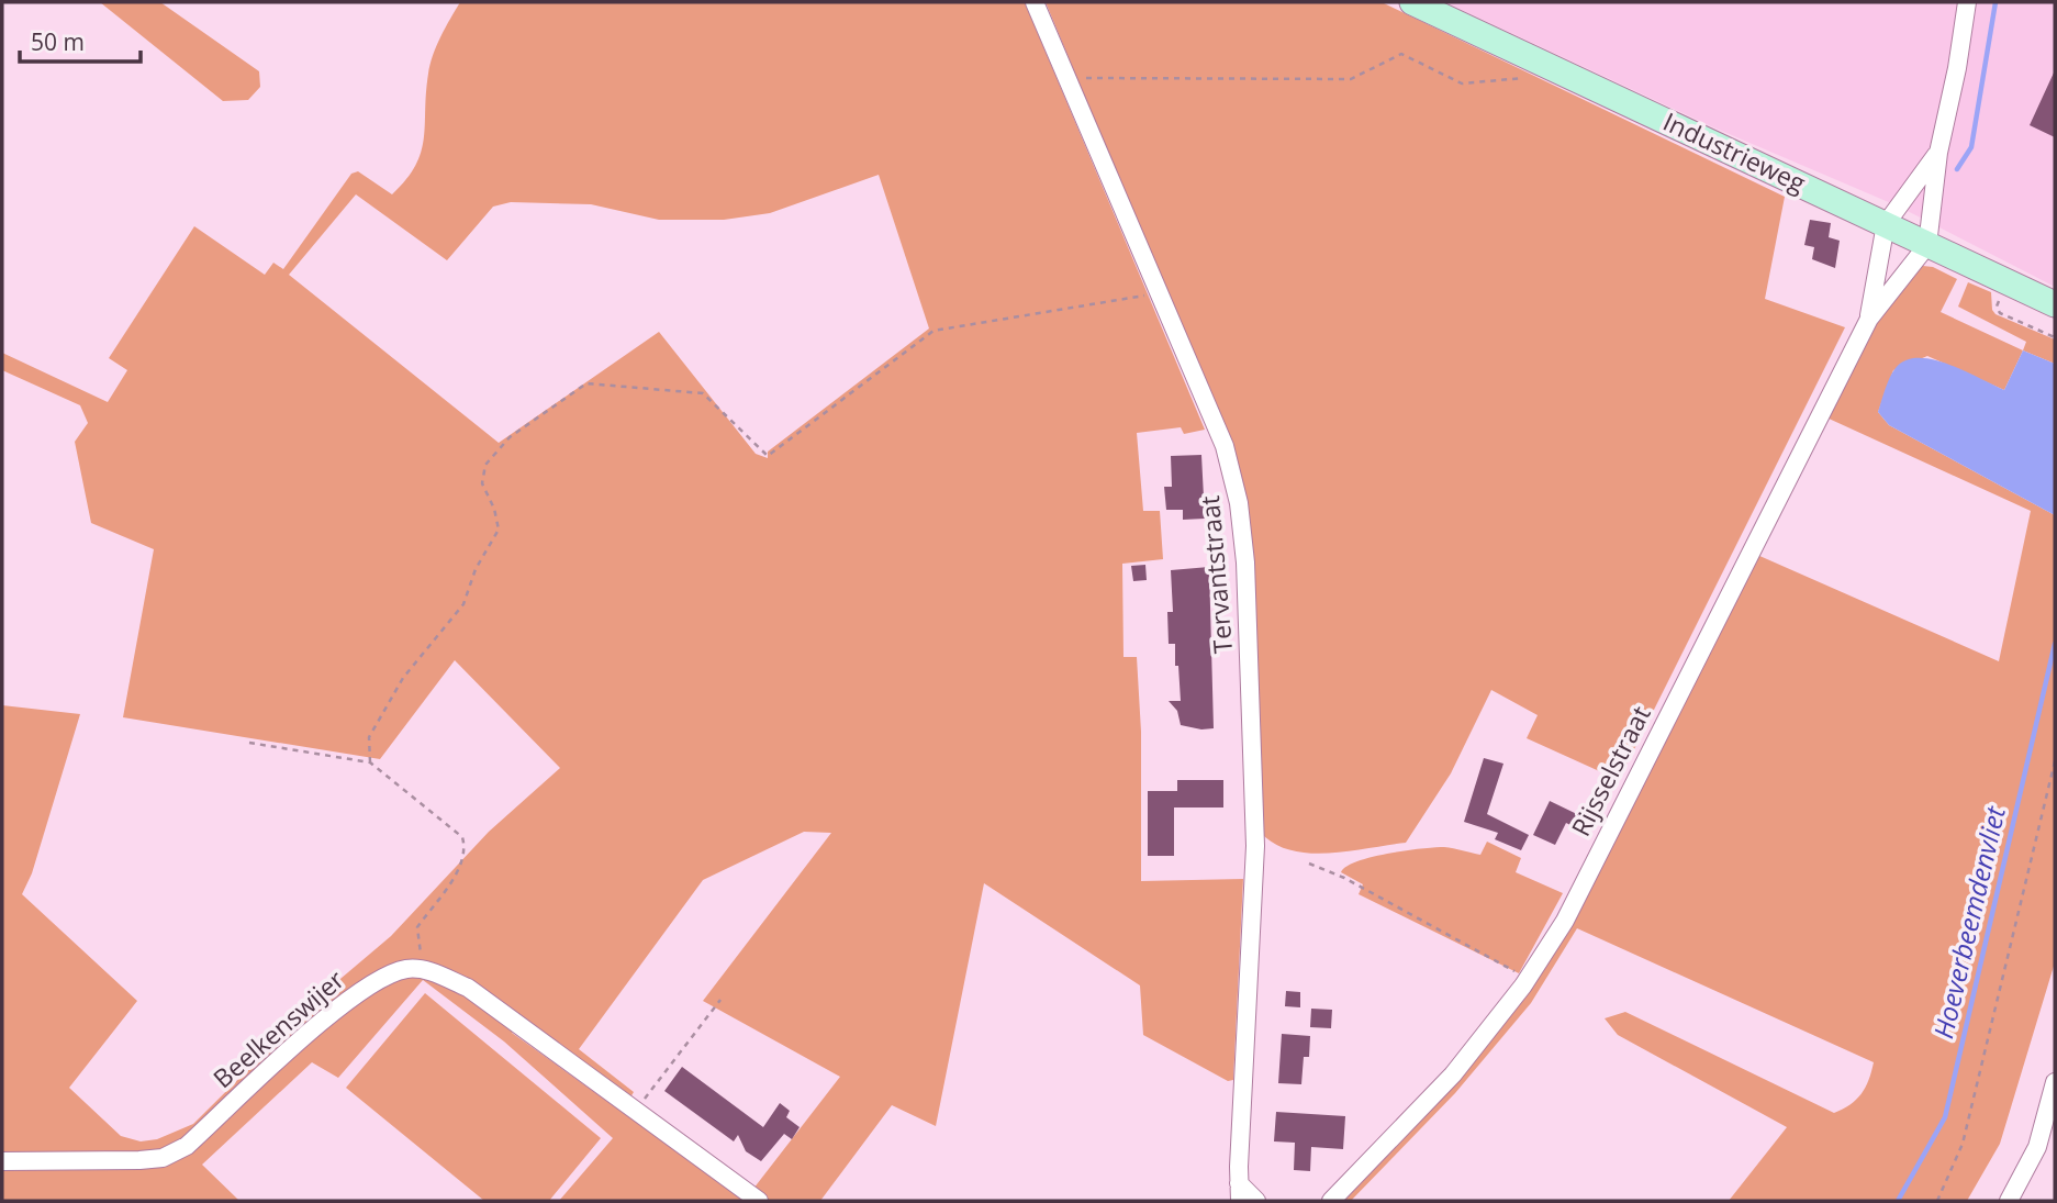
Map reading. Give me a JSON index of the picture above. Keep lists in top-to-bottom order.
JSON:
{
  "streets": {
    "main road": ["Industrieweg"],
    "street": ["Tervantstraat", "Rijsselstraat", "Beelkenswijer"]
  },
  "crossings": [
    ["Industrieweg", "Rijsselstraat"]
  ],
  "water": ["Hoeverbeemdenvliet"],
  "scale_bar": "50 m"
}
